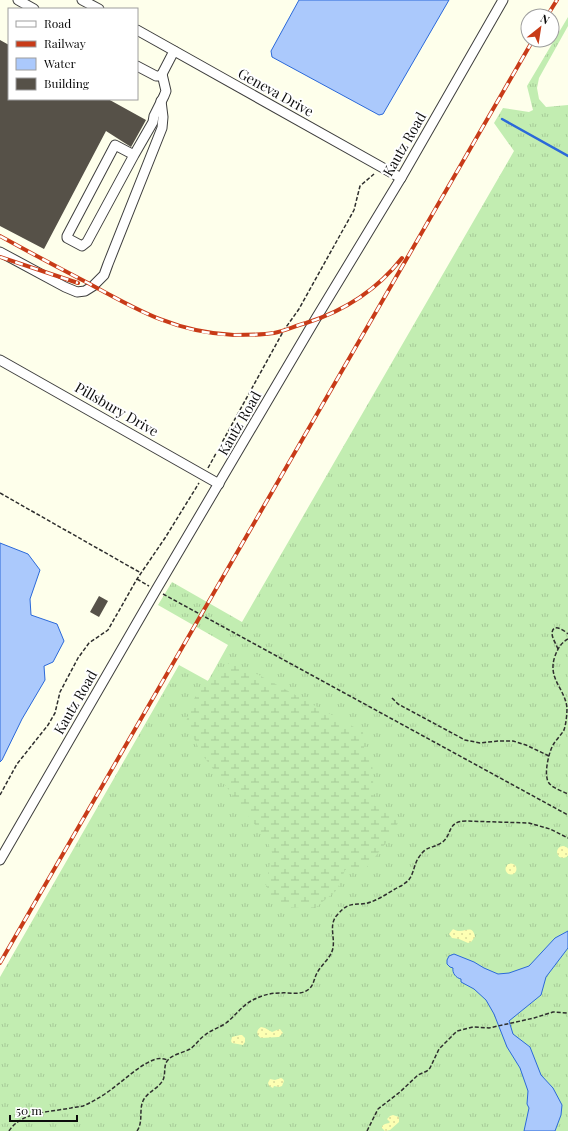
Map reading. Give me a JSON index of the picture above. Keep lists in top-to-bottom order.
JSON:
{
  "streets": {
    "street": ["Geneva Drive", "Kautz Road", "Pillsbury Drive"]
  },
  "crossings": [
    ["Geneva Drive", "Kautz Road"],
    ["Kautz Road", "Pillsbury Drive"]
  ],
  "legend": [
    "Road",
    "Railway",
    "Water",
    "Building"
  ],
  "scale_bar": "50 m",
  "north": "top right"
}
